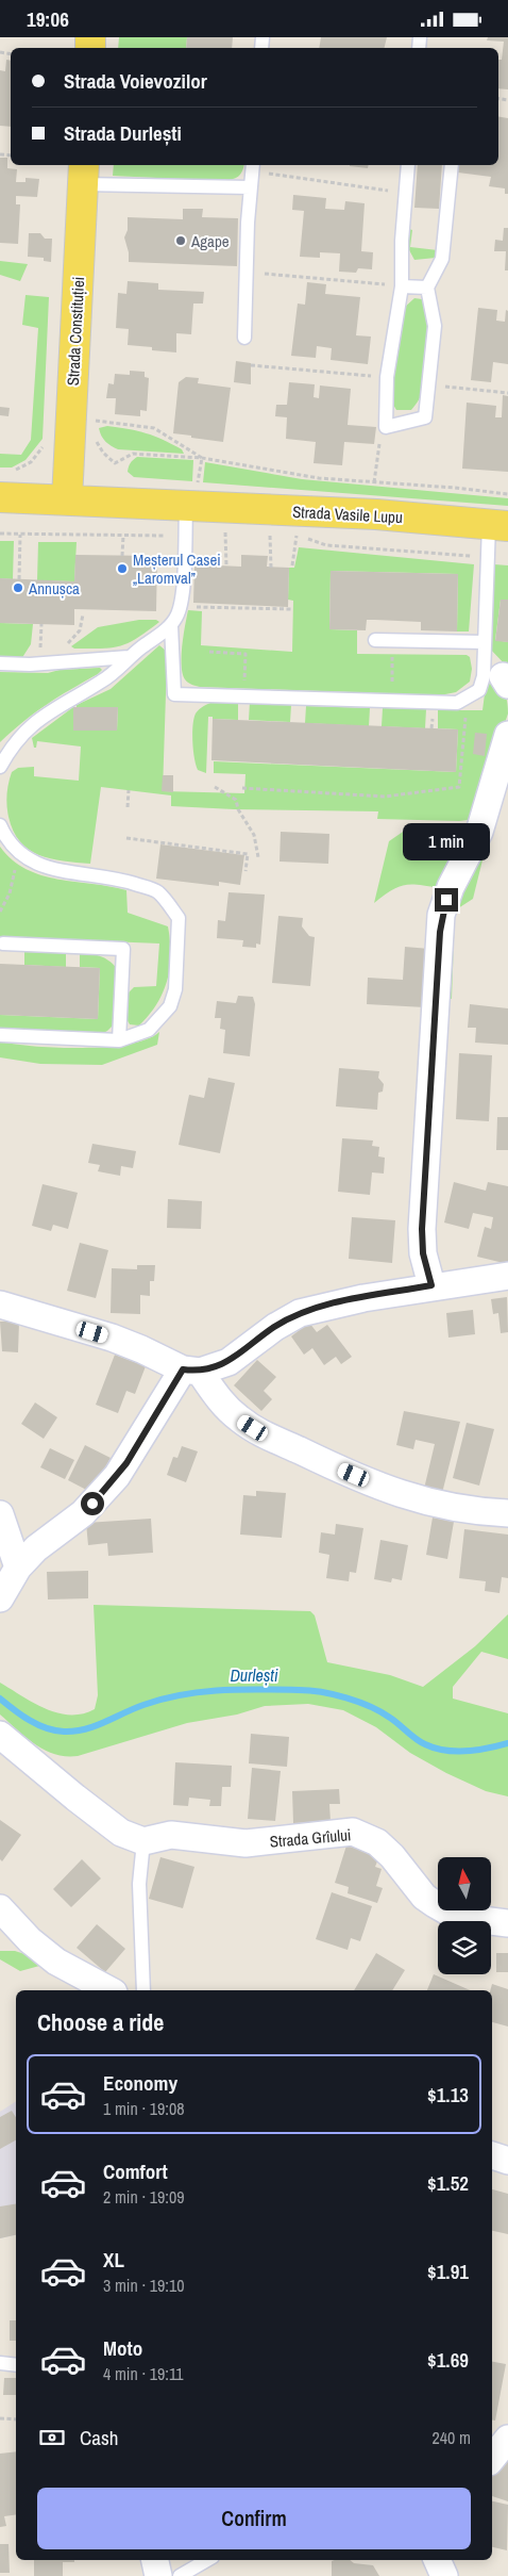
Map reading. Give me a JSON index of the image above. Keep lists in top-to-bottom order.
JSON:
{
  "streets": {
    "main road": ["Strada Constituției", "Strada Vasile Lupu"],
    "street": ["Strada Grîului"]
  },
  "crossings": [
    ["Strada Constituției", "Strada Vasile Lupu"]
  ],
  "water": ["Durlești"],
  "places": ["Agape", "Meșterul Casei „Laromval”", "Annușca"],
  "north": "top",
  "page": {
    "status": "19:06",
    "banner": ["Strada Voievozilor", "Strada Durlești"],
    "bubble": "1 min",
    "heading": "Choose a ride",
    "list": [
      {
        "name": "Economy",
        "note": "1 min · 19:08",
        "value": "$1.13"
      },
      {
        "name": "Comfort",
        "note": "2 min · 19:09",
        "value": "$1.52"
      },
      {
        "name": "XL",
        "note": "3 min · 19:10",
        "value": "$1.91"
      },
      {
        "name": "Moto",
        "note": "4 min · 19:11",
        "value": "$1.69"
      }
    ],
    "pay": ["Cash", "240 m"],
    "buttons": "Confirm"
  }
}
